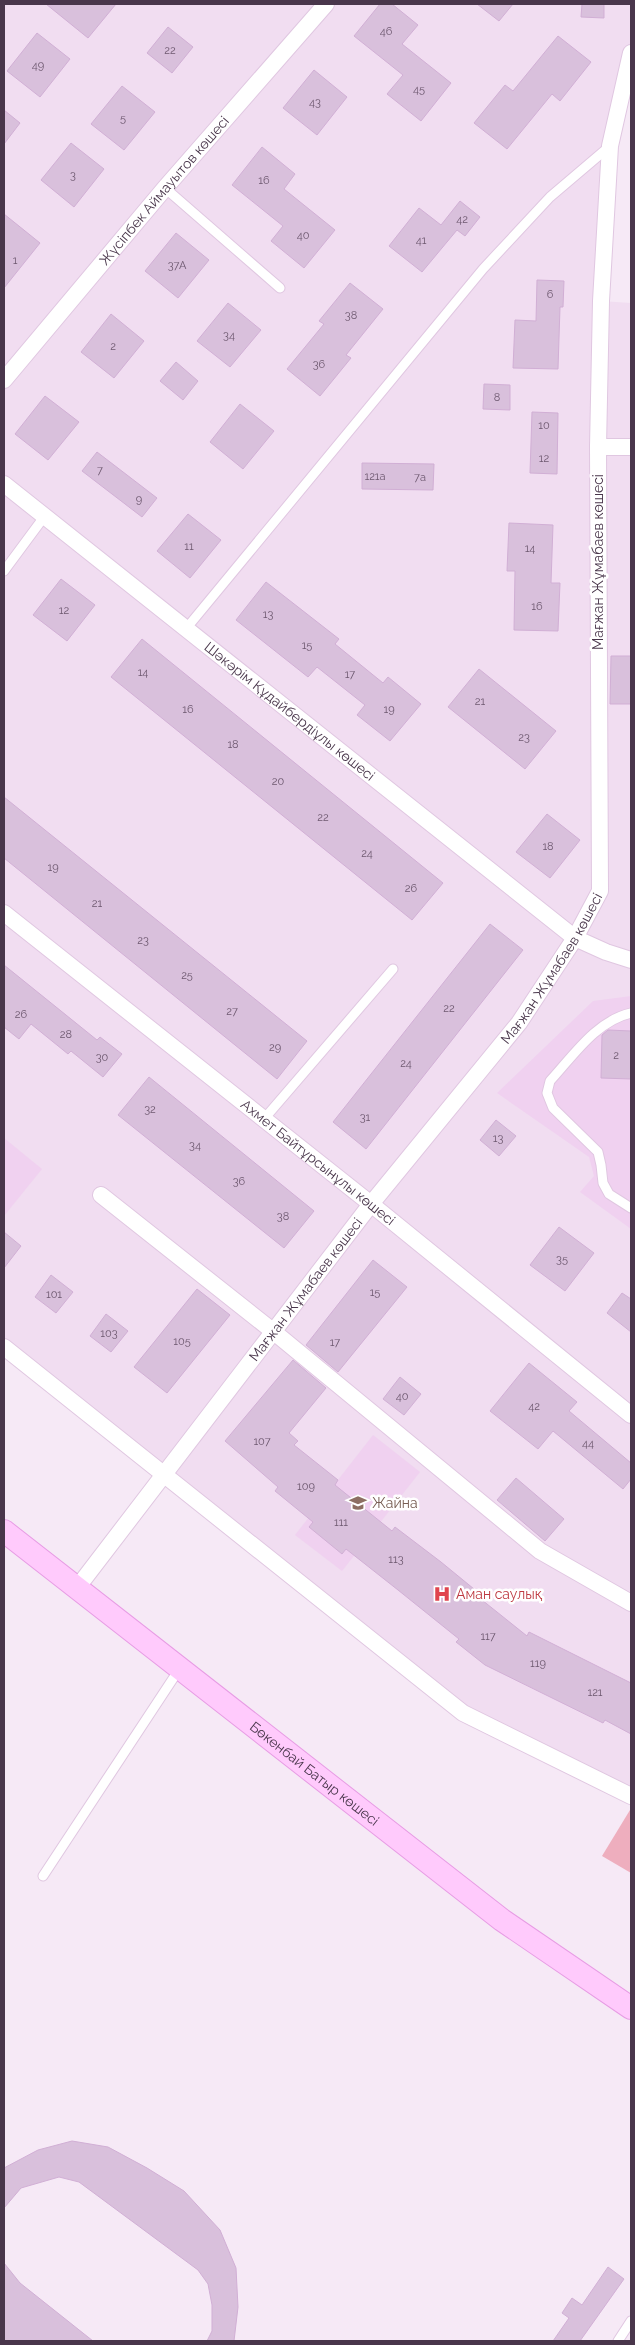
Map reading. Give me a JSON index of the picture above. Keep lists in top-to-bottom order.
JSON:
{
  "streets": {
    "main road": ["Бөкенбай Батыр көшесі"],
    "street": [
      "Жүсіпбек Аймауытов көшесі",
      "Мағжан Жұмабаев көшесі",
      "Шәкәрім Құдайбердіұлы көшесі",
      "Ахмет Байтұрсынұлы көшесі"
    ]
  },
  "crossings": [
    ["Мағжан Жұмабаев көшесі", "Шәкәрім Құдайбердіұлы көшесі"],
    ["Мағжан Жұмабаев көшесі", "Ахмет Байтұрсынұлы көшесі"],
    ["Мағжан Жұмабаев көшесі", "Бөкенбай Батыр көшесі"]
  ],
  "places": {
    "school or university": ["Жайна"],
    "hospital": ["Аман саулық"]
  },
  "house_numbers": [
    "46",
    "22",
    "49",
    "45",
    "43",
    "5",
    "3",
    "16",
    "42",
    "40",
    "41",
    "1",
    "37А",
    "6",
    "38",
    "34",
    "2",
    "36",
    "8",
    "10",
    "12",
    "7",
    "121а",
    "7а",
    "9",
    "11",
    "14",
    "16",
    "12",
    "13",
    "15",
    "14",
    "17",
    "21",
    "16",
    "19",
    "23",
    "18",
    "20",
    "22",
    "18",
    "24",
    "19",
    "26",
    "21",
    "23",
    "25",
    "22",
    "27",
    "26",
    "28",
    "29",
    "2",
    "30",
    "24",
    "32",
    "31",
    "13",
    "34",
    "36",
    "38",
    "35",
    "15",
    "101",
    "103",
    "105",
    "17",
    "40",
    "42",
    "107",
    "44",
    "109",
    "111",
    "113",
    "117",
    "119",
    "121"
  ]
}
